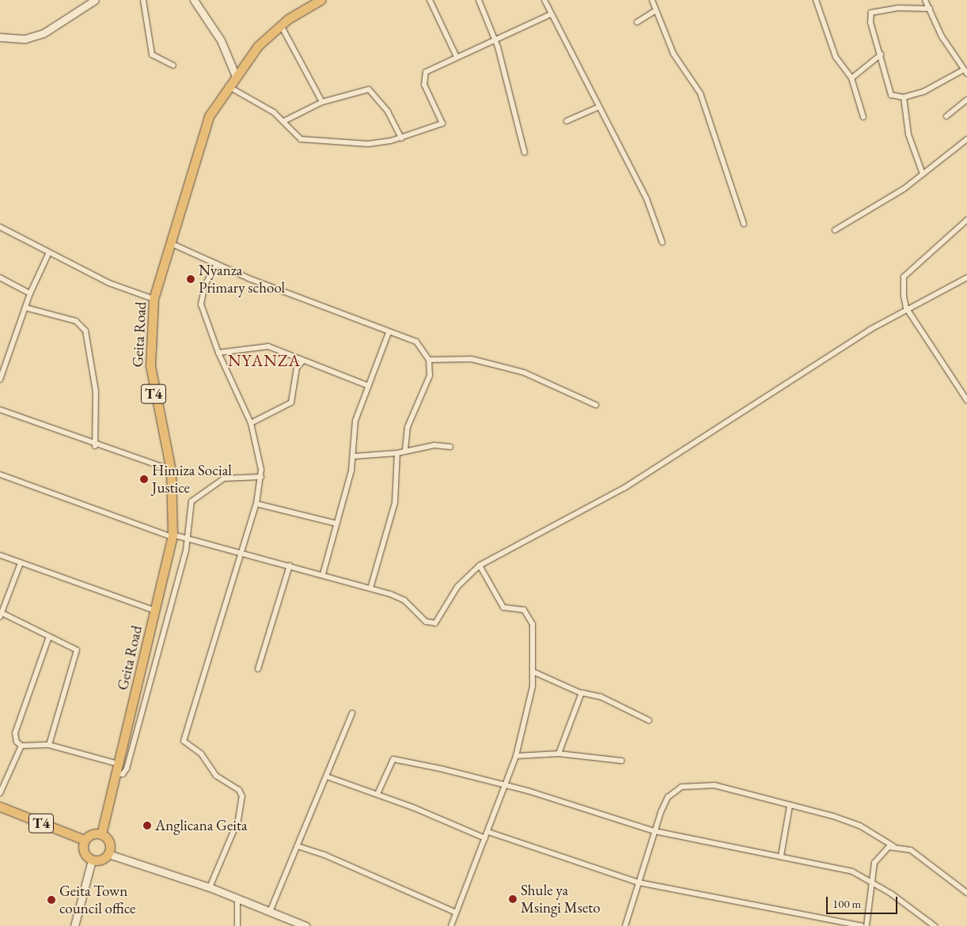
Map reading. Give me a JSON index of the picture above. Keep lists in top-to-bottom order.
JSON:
{
  "streets": {
    "highway": ["Geita Road", "T4"]
  },
  "crossings": [
    ["Geita Road", "T4"]
  ],
  "districts": ["NYANZA"],
  "places": [
    "Nyanza Primary school",
    "Himiza Social Justice",
    "Anglicana Geita",
    "Shule ya Msingi Mseto",
    "Geita Town council office"
  ],
  "scale_bar": "100 m"
}
